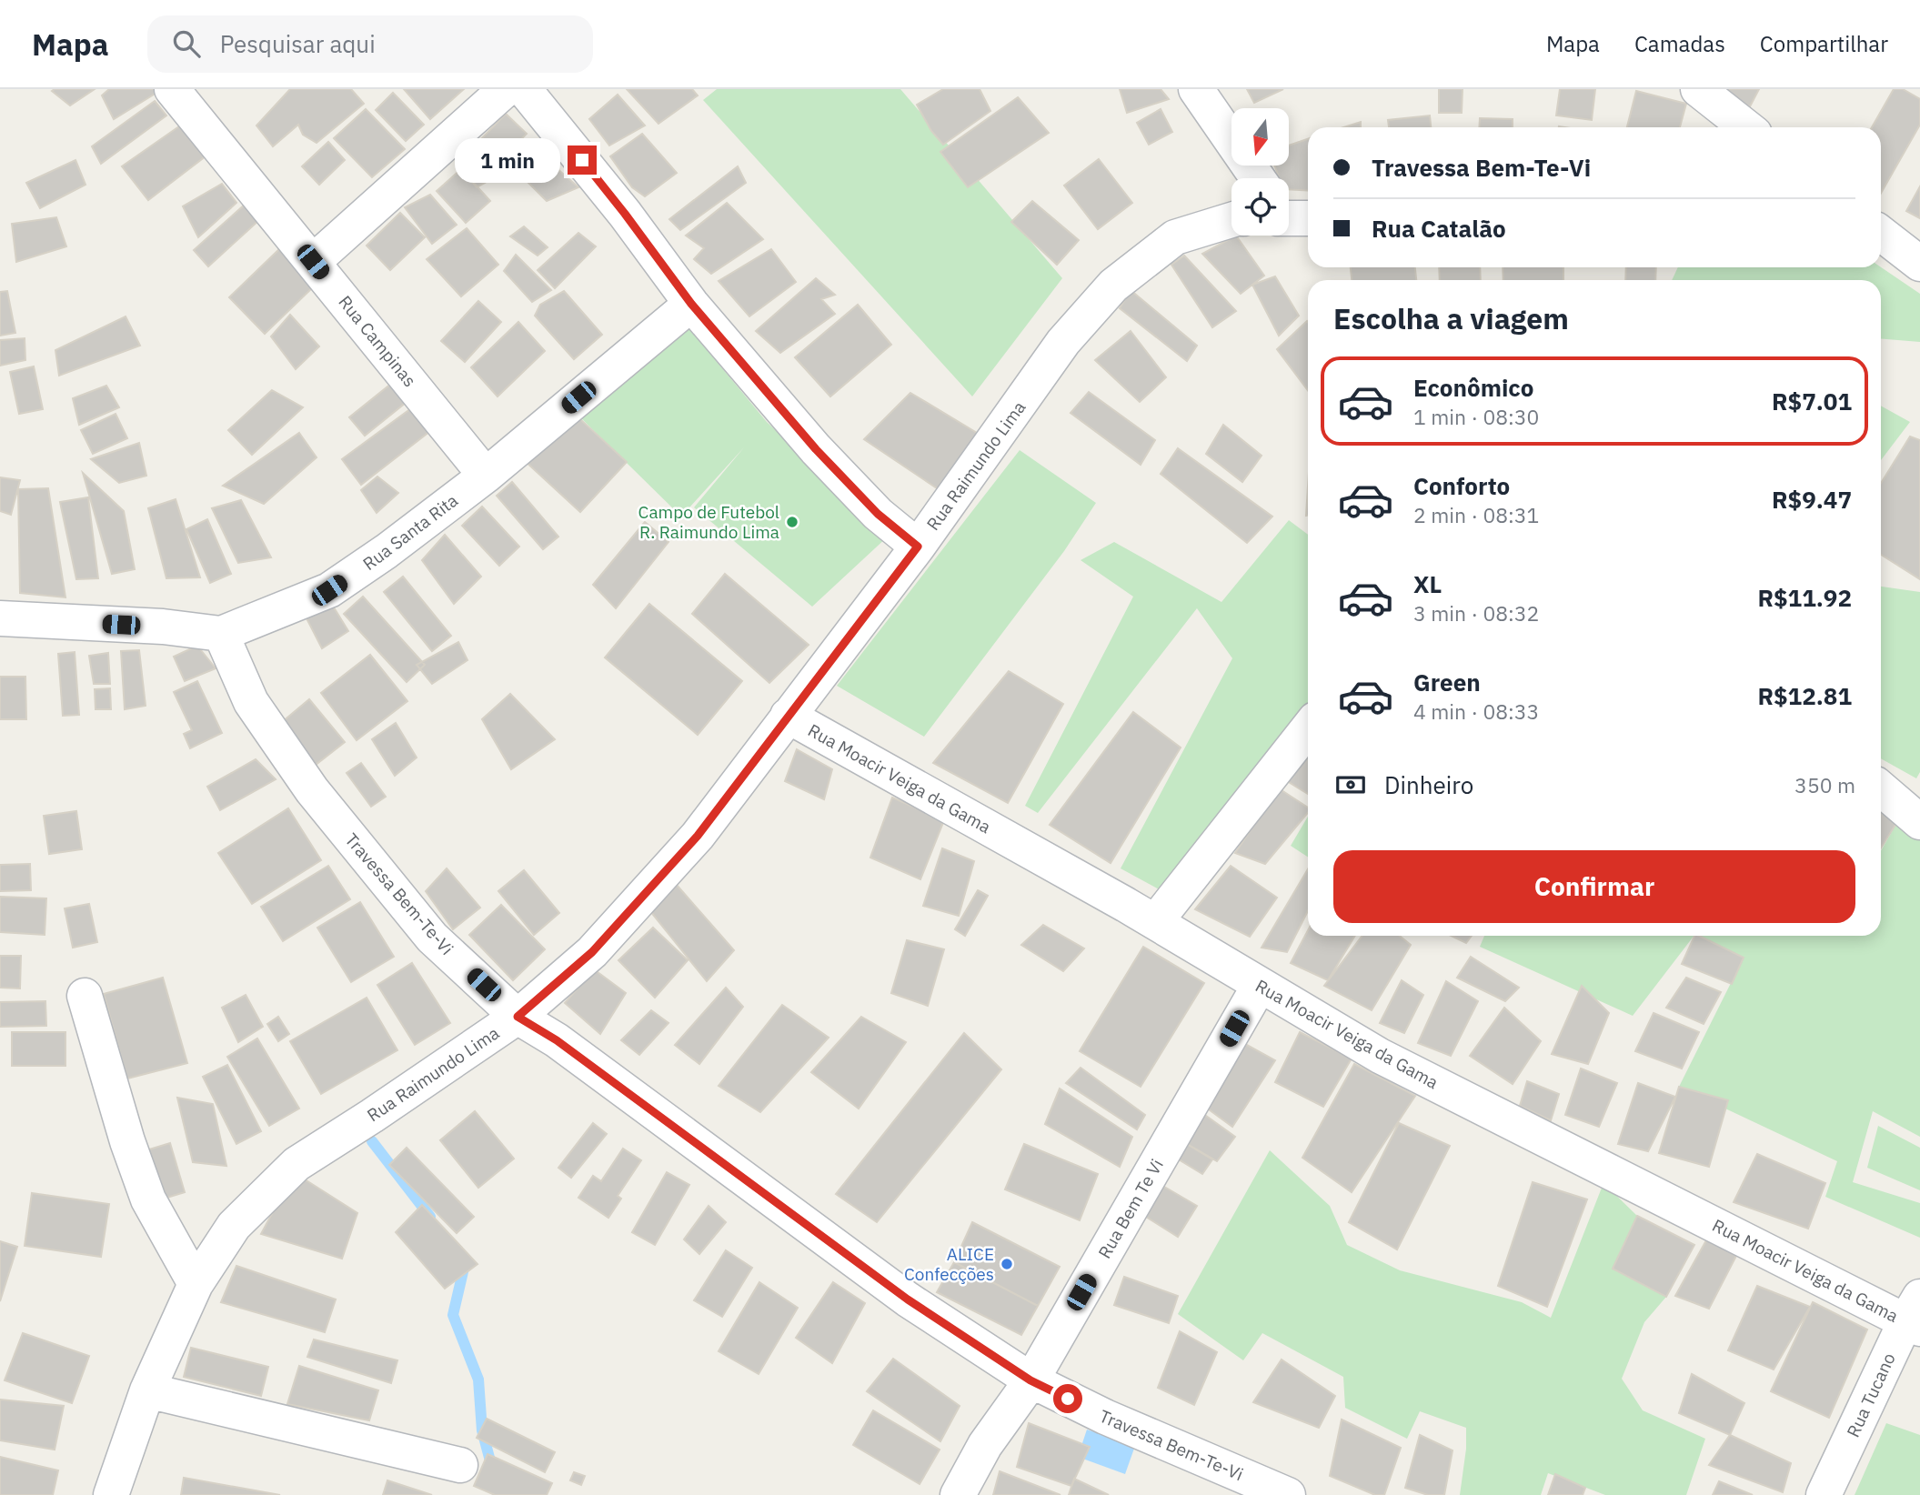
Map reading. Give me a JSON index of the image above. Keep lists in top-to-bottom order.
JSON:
{
  "streets": {
    "street": [
      "Rua Campinas",
      "Rua Raimundo Lima",
      "Rua Santa Rita",
      "Rua Moacir Veiga da Gama",
      "Travessa Bem-Te-Vi",
      "Rua Bem Te Vi",
      "Rua Tucano"
    ]
  },
  "crossings": [
    ["Rua Campinas", "Rua Santa Rita"],
    ["Rua Raimundo Lima", "Rua Moacir Veiga da Gama"],
    ["Rua Raimundo Lima", "Travessa Bem-Te-Vi"],
    ["Rua Santa Rita", "Travessa Bem-Te-Vi"],
    ["Rua Moacir Veiga da Gama", "Rua Bem Te Vi"],
    ["Rua Moacir Veiga da Gama", "Rua Tucano"],
    ["Travessa Bem-Te-Vi", "Rua Bem Te Vi"]
  ],
  "places": ["Campo de Futebol R. Raimundo Lima", "ALICE Confecções"],
  "north": "bottom",
  "page": {
    "header": "Mapa",
    "search": "Pesquisar aqui",
    "nav": ["Mapa", "Camadas", "Compartilhar"],
    "banner": ["Travessa Bem-Te-Vi", "Rua Catalão"],
    "bubble": "1 min",
    "heading": "Escolha a viagem",
    "list": [
      {
        "name": "Econômico",
        "note": "1 min · 08:30",
        "value": "R$7.01"
      },
      {
        "name": "Conforto",
        "note": "2 min · 08:31",
        "value": "R$9.47"
      },
      {
        "name": "XL",
        "note": "3 min · 08:32",
        "value": "R$11.92"
      },
      {
        "name": "Green",
        "note": "4 min · 08:33",
        "value": "R$12.81"
      }
    ],
    "pay": ["Dinheiro", "350 m"],
    "buttons": "Confirmar"
  }
}
